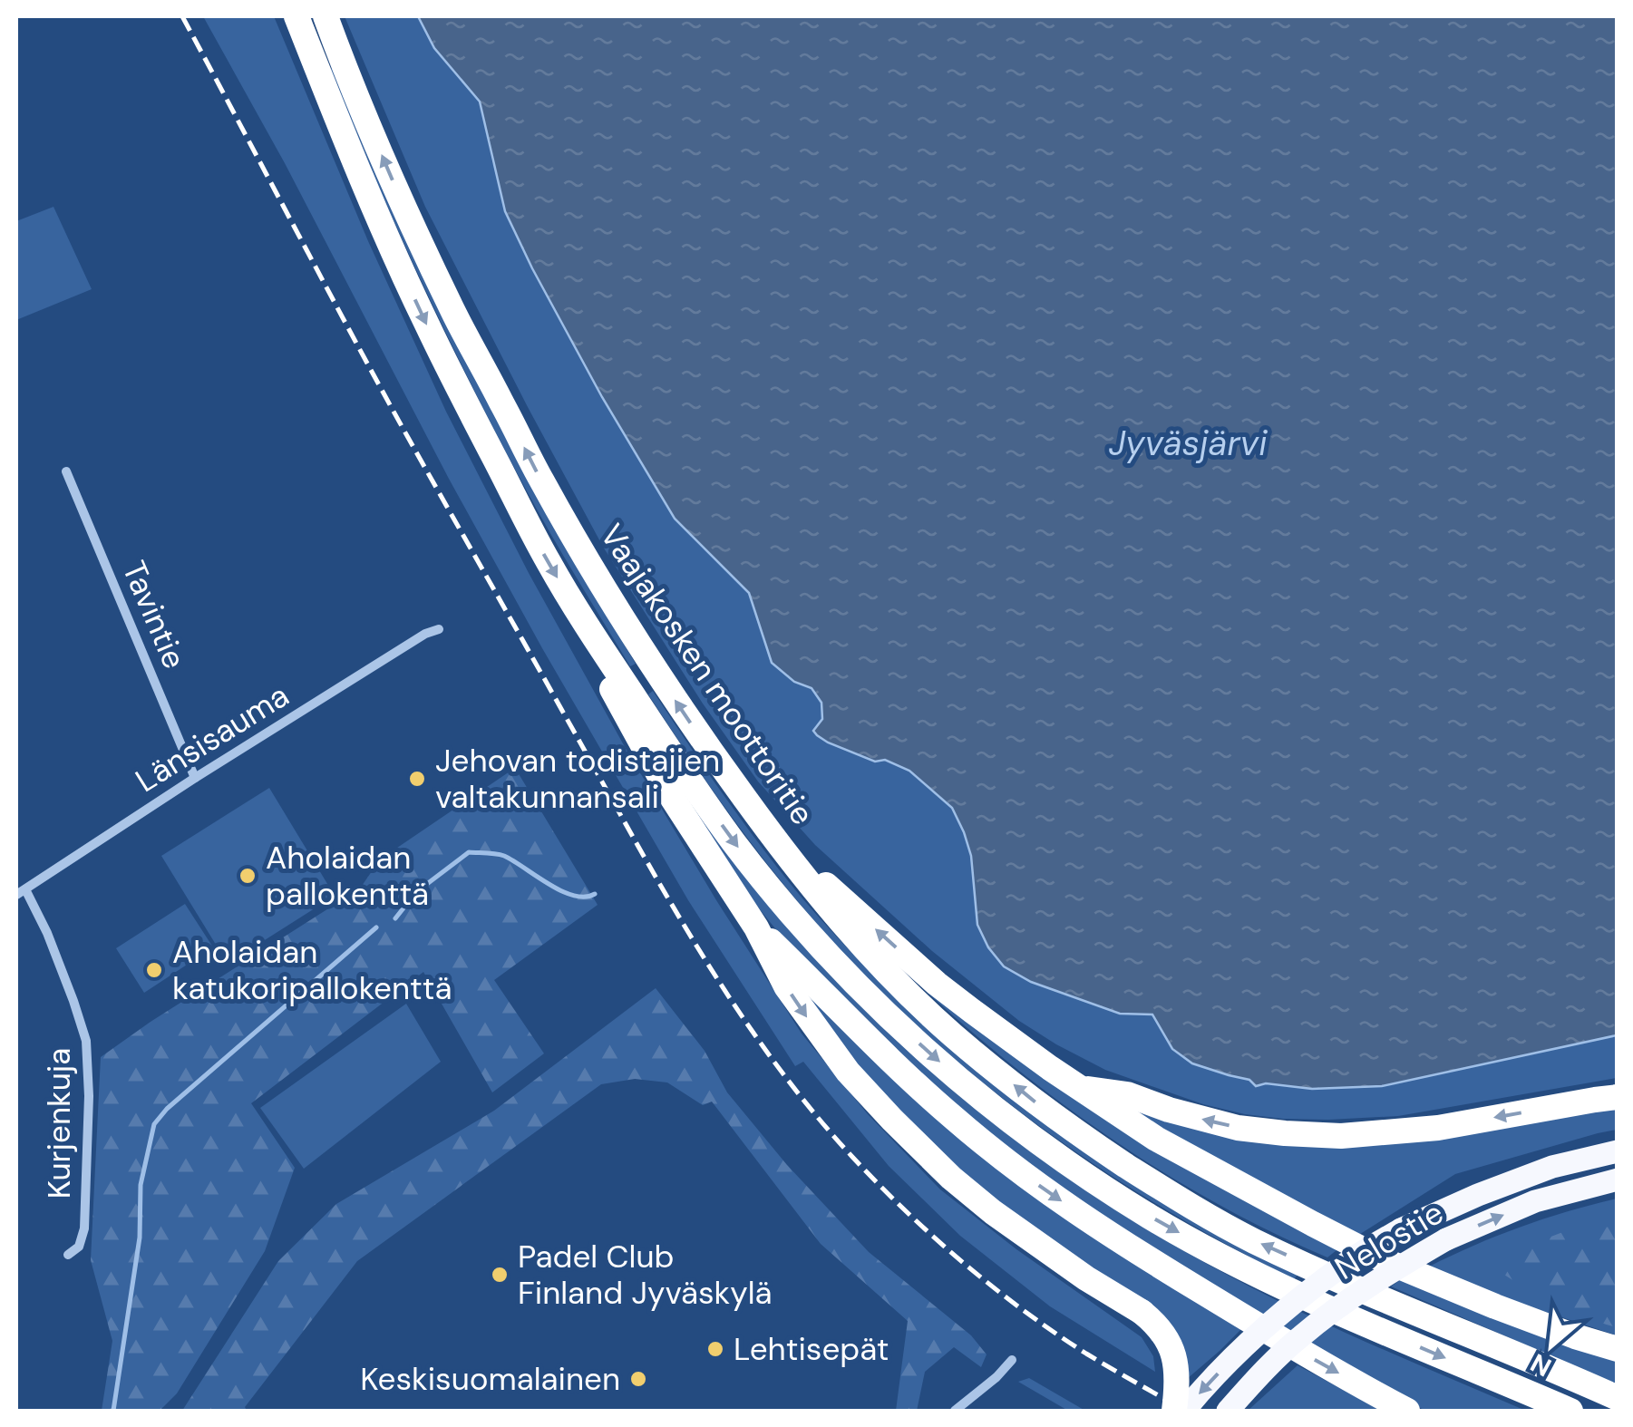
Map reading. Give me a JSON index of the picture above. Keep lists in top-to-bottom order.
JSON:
{
  "streets": {
    "highway": ["Vaajakosken moottoritie", "Nelostie"],
    "street": ["Tavintie", "Länsisauma", "Kurjenkuja"]
  },
  "crossings": [
    ["Tavintie", "Länsisauma"],
    ["Länsisauma", "Kurjenkuja"]
  ],
  "water": ["Jyväsjärvi"],
  "places": [
    "Jehovan todistajien valtakunnansali",
    "Aholaidan pallokenttä",
    "Aholaidan katukoripallokenttä",
    "Padel Club Finland Jyväskylä",
    "Lehtisepät",
    "Keskisuomalainen"
  ],
  "north": "bottom left"
}
